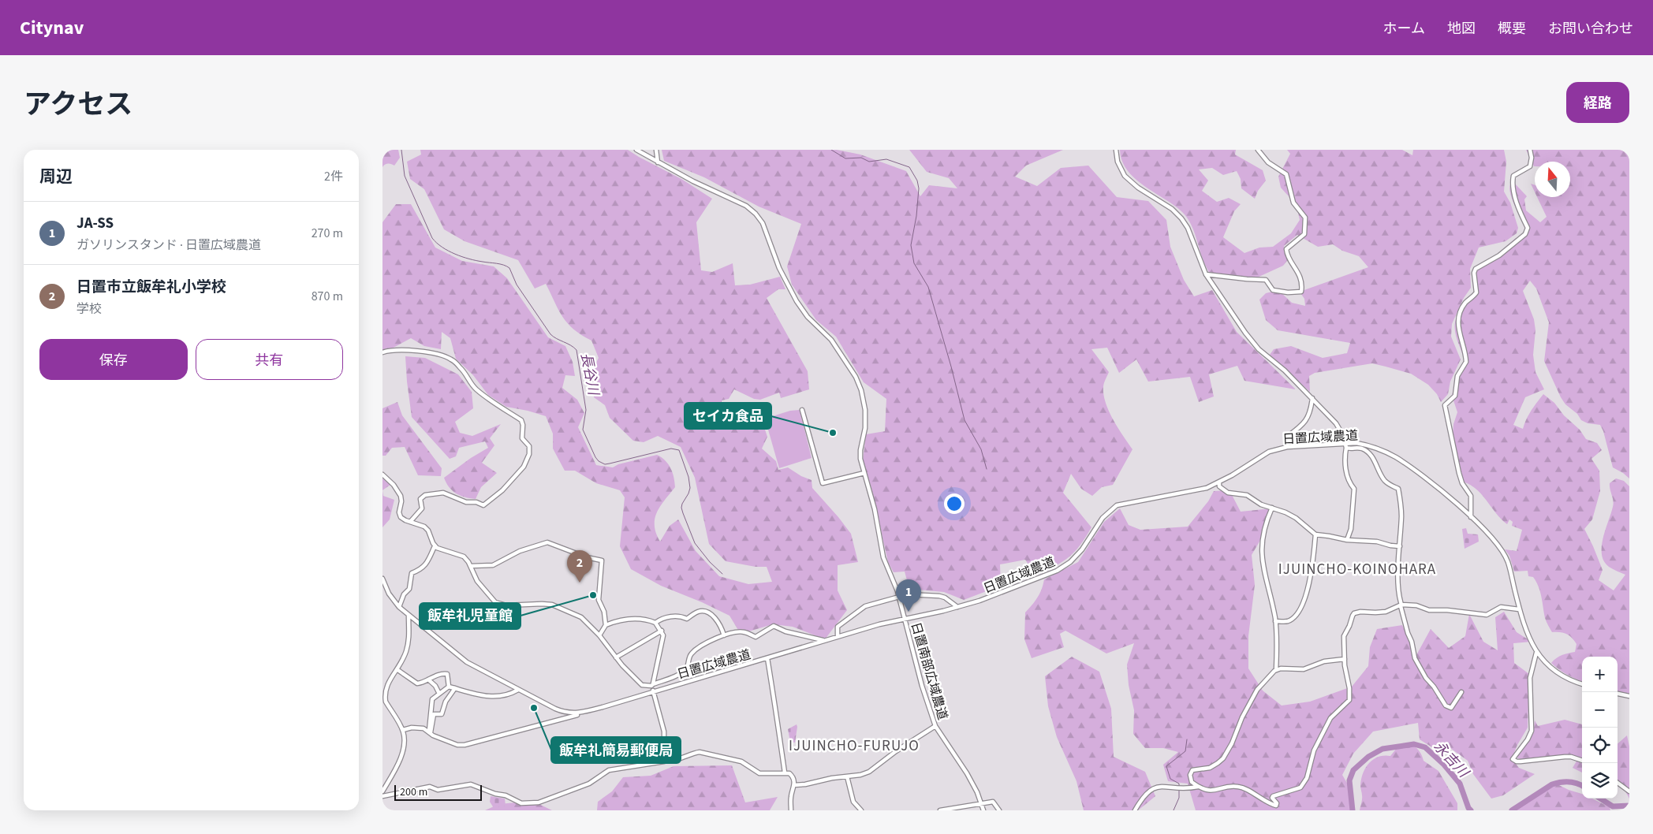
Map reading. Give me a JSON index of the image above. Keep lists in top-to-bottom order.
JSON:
{
  "streets": {
    "street": ["日置広域農道", "日置南部広域農道"]
  },
  "crossings": [
    ["日置広域農道", "日置南部広域農道"]
  ],
  "districts": ["IJUINCHO-KOINOHARA", "IJUINCHO-FURUJO"],
  "water": ["長谷川", "永吉川"],
  "places": ["セイカ食品", "飯牟礼児童館", "飯牟礼簡易郵便局"],
  "scale_bar": "200 m",
  "north": "top",
  "page": {
    "header": "Citynav",
    "nav": [
      "ホーム",
      "地図",
      "概要",
      "お問い合わせ"
    ],
    "title": "アクセス",
    "buttons": [
      "経路",
      ["保存", "共有"]
    ],
    "heading": ["周辺", "2件"],
    "list": [
      {
        "mark": "1",
        "name": "JA-SS",
        "note": "ガソリンスタンド · 日置広域農道",
        "value": "270 m"
      },
      {
        "mark": "2",
        "name": "日置市立飯牟礼小学校",
        "note": "学校",
        "value": "870 m"
      }
    ],
    "pins": ["2", "1"],
    "map_buttons": ["+", "−"],
    "scale": "200 m"
  }
}
